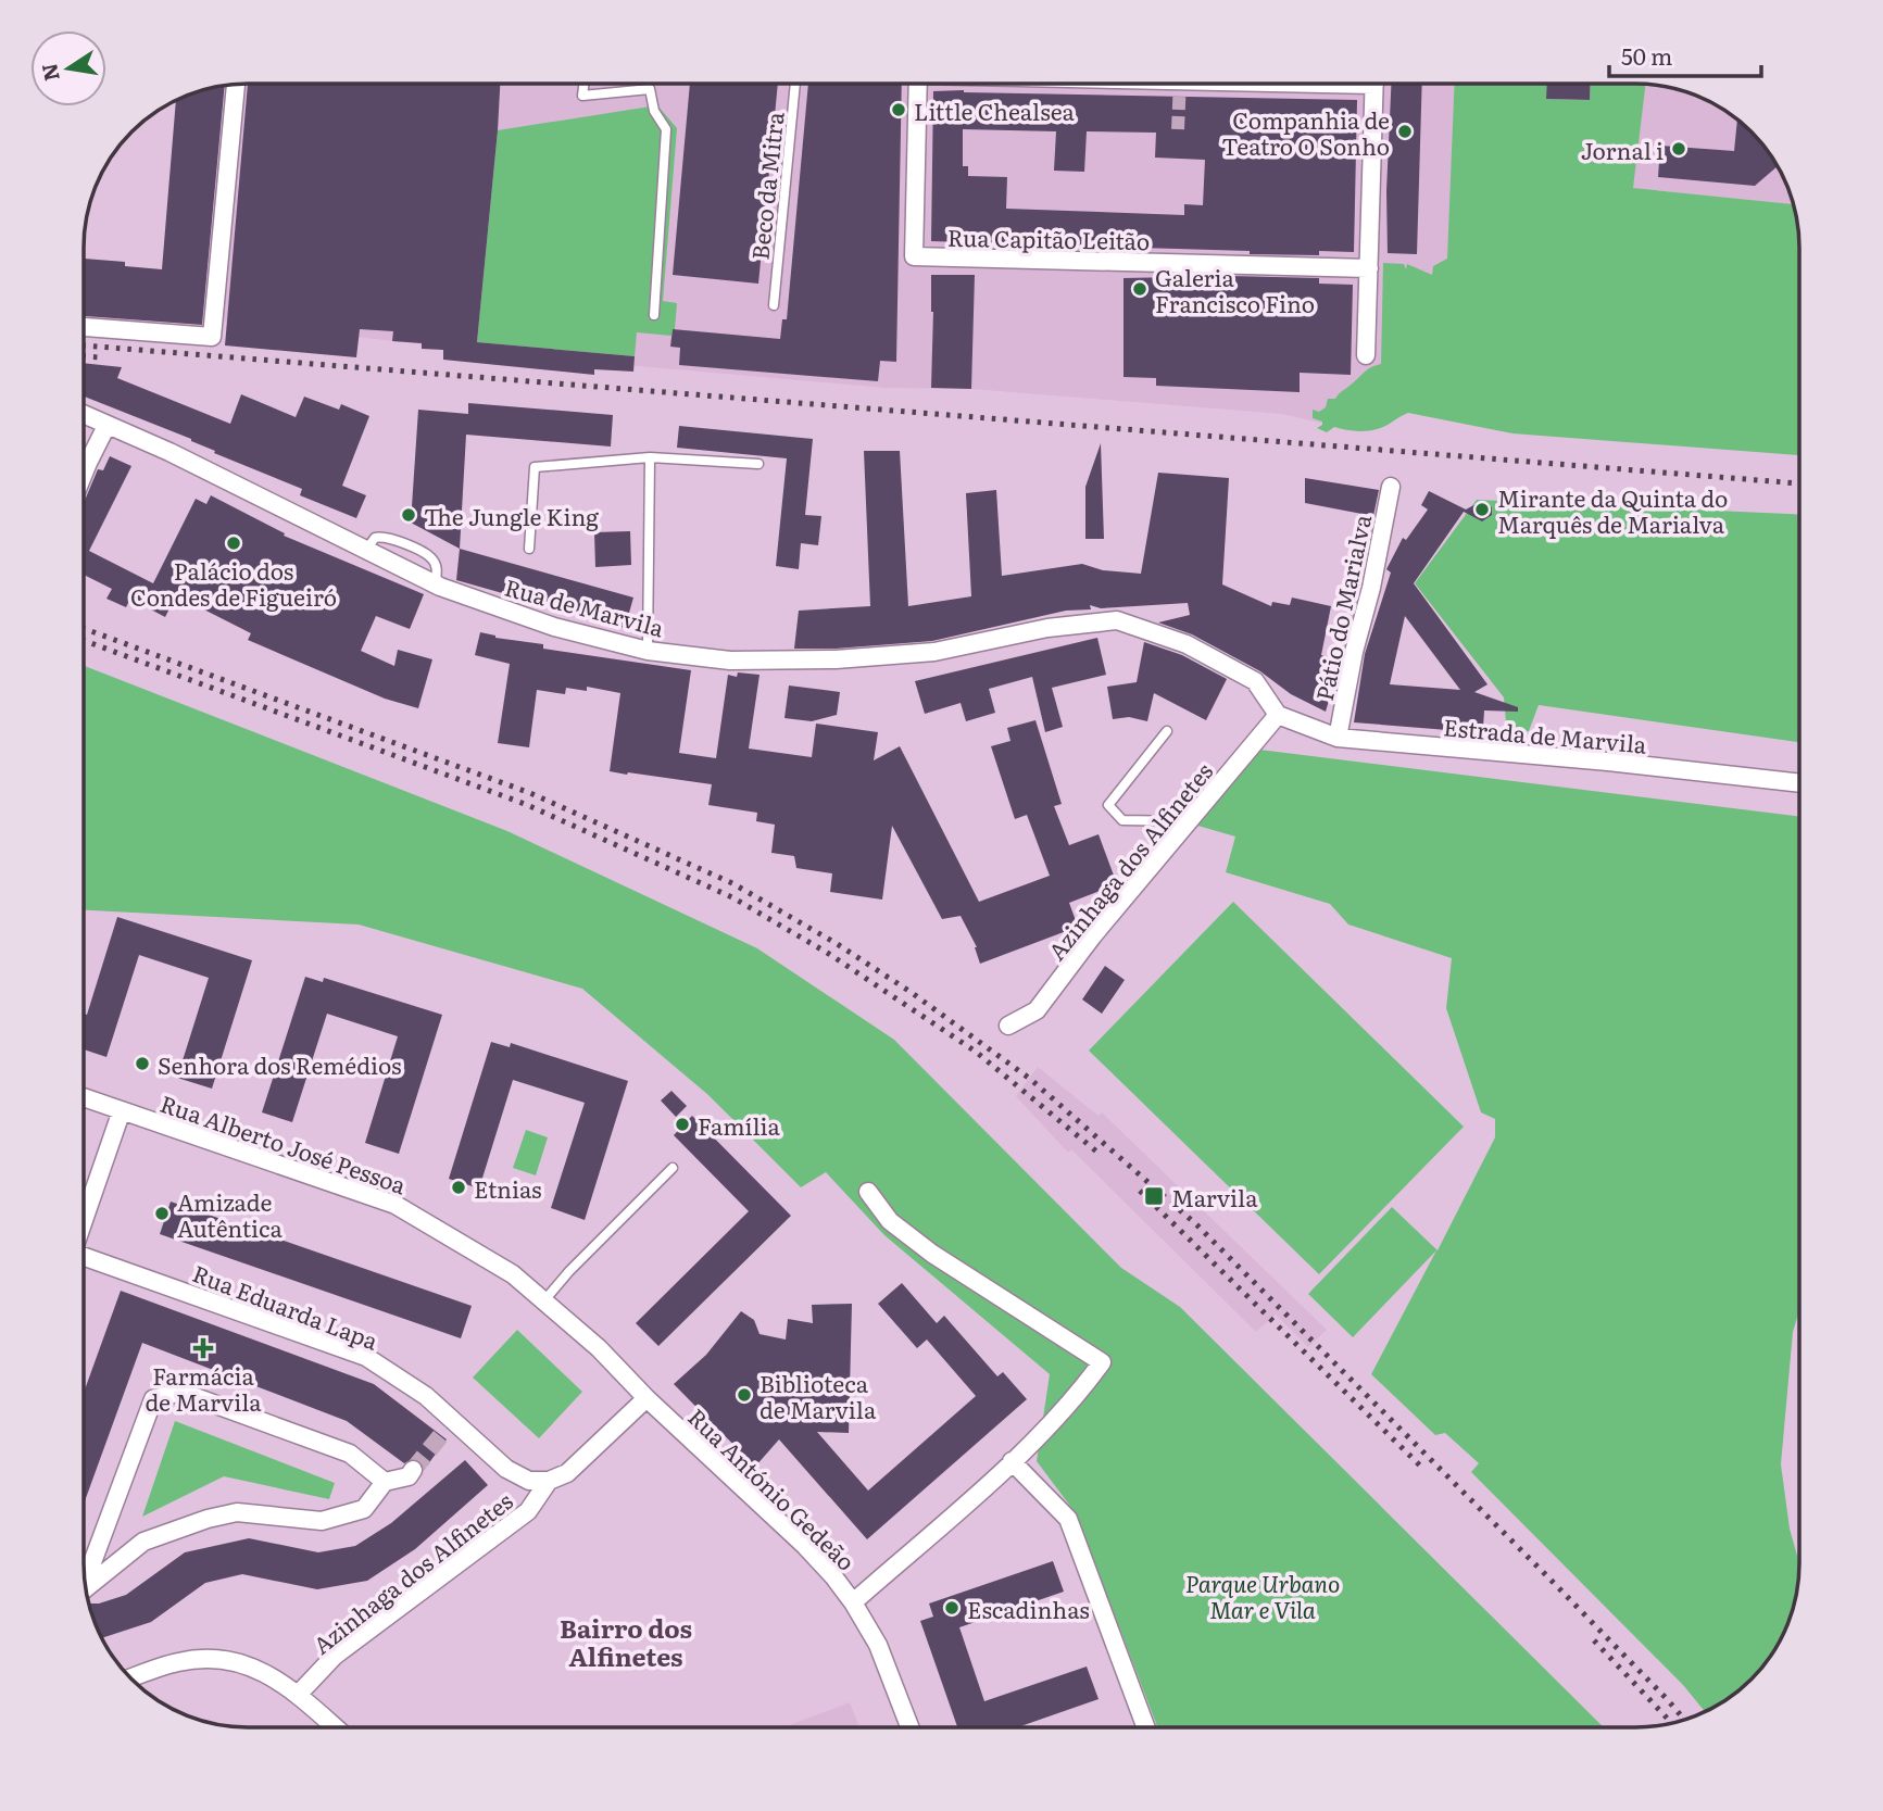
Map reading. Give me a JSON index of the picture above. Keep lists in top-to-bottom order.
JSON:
{
  "streets": {
    "street": [
      "Rua Capitão Leitão",
      "Rua de Marvila",
      "Pátio do Marialva",
      "Estrada de Marvila",
      "Azinhaga dos Alfinetes",
      "Rua Alberto José Pessoa",
      "Rua Eduarda Lapa",
      "Rua António Gedeão"
    ],
    "lane": ["Beco da Mitra"]
  },
  "crossings": [
    ["Rua de Marvila", "Estrada de Marvila"],
    ["Rua de Marvila", "Azinhaga dos Alfinetes"],
    ["Pátio do Marialva", "Estrada de Marvila"],
    ["Estrada de Marvila", "Azinhaga dos Alfinetes"],
    ["Azinhaga dos Alfinetes", "Rua Eduarda Lapa"],
    ["Rua Alberto José Pessoa", "Rua António Gedeão"]
  ],
  "districts": ["Bairro dos Alfinetes"],
  "parks": ["Parque Urbano Mar e Vila"],
  "places": {
    "other": [
      "Little Chealsea",
      "Companhia de Teatro O Sonho",
      "Jornal i",
      "Galeria Francisco Fino",
      "Mirante da Quinta do Marquês de Marialva",
      "The Jungle King",
      "Palácio dos Condes de Figueiró",
      "Senhora dos Remédios",
      "Família",
      "Etnias",
      "Amizade Autêntica",
      "Biblioteca de Marvila",
      "Escadinhas"
    ],
    "transit": ["Marvila"],
    "health": ["Farmácia de Marvila"]
  },
  "scale_bar": "50 m",
  "north": "left"
}
